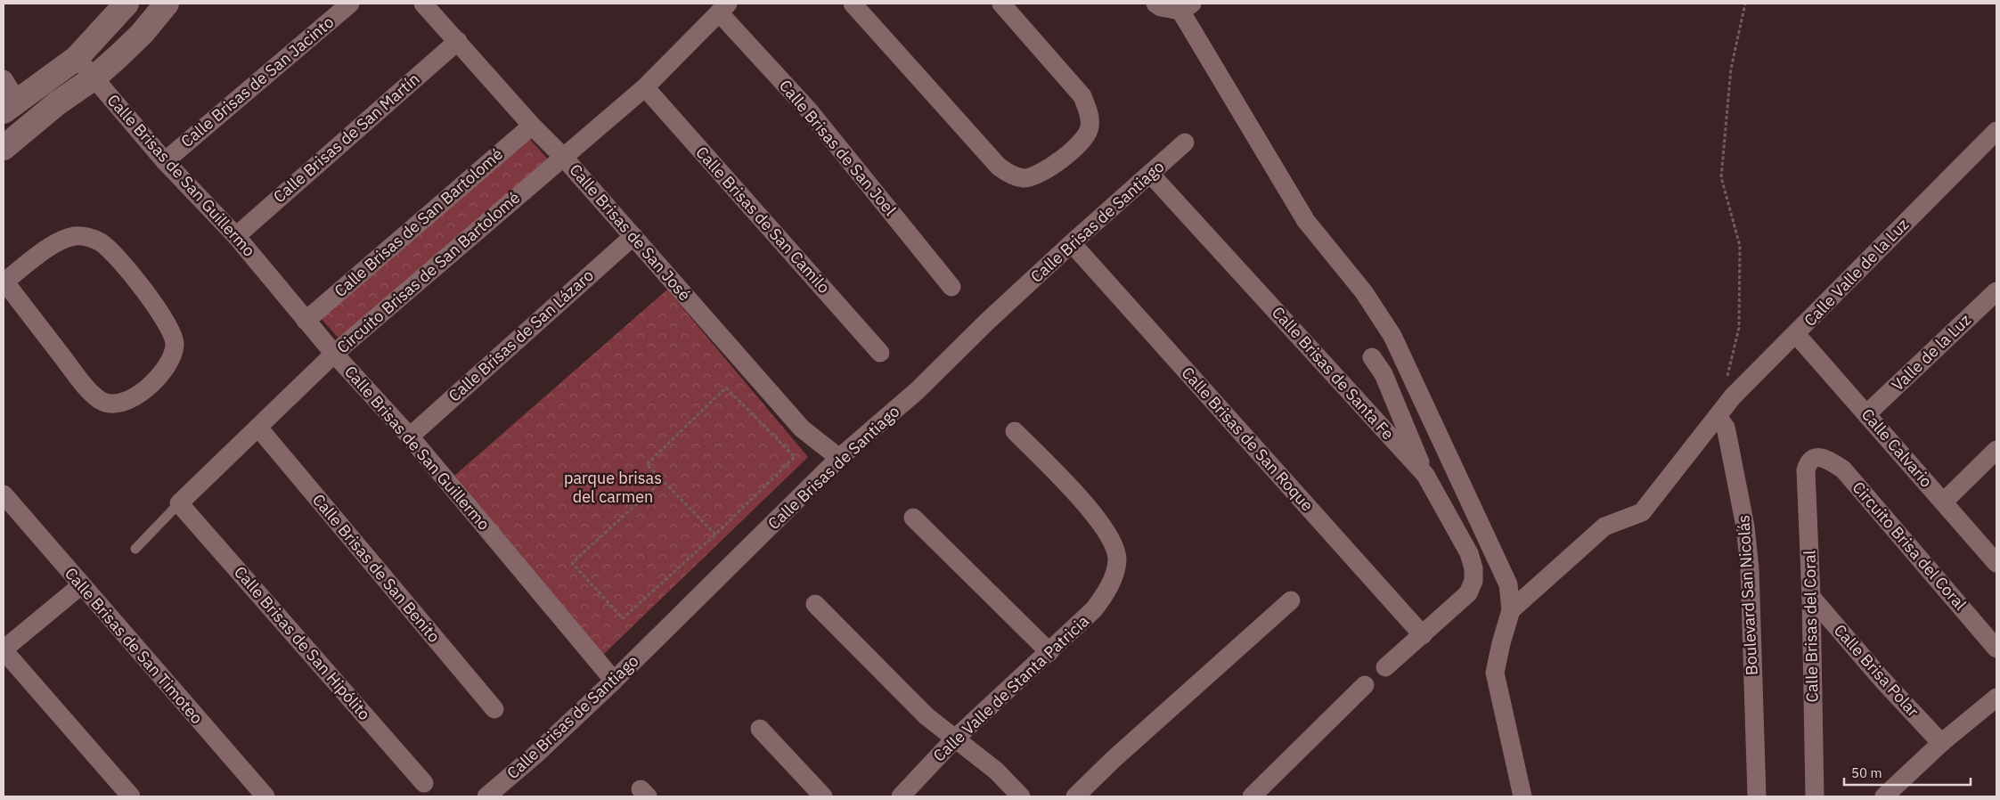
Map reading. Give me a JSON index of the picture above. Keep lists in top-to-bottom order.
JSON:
{
  "streets": {
    "street": [
      "Calle Brisas de San Jacinto",
      "Calle Brisas de San Martín",
      "Calle Brisas de San Joel",
      "Calle Brisas de San Guillermo",
      "Calle Brisas de San Camilo",
      "Calle Brisas de Santiago",
      "Calle Brisas de San Bartolomé",
      "Calle Brisas de San José",
      "Circuito Brisas de San Bartolomé",
      "Calle Valle de la Luz",
      "Calle Brisas de San Lázaro",
      "Valle de la Luz",
      "Calle Brisas de Santa Fe",
      "Calle Brisas de San Roque",
      "Calle Calvario",
      "Circuito Brisa del Coral",
      "Calle Brisas de San Benito",
      "Boulevard San Nicolás",
      "Calle Brisas del Coral",
      "Calle Brisas de San Hipólito",
      "Calle Brisas de San Timoteo",
      "Calle Brisa Polar",
      "Calle Valle de Stanta Patricia"
    ]
  },
  "crossings": [
    ["Calle Brisas de San Jacinto", "Calle Brisas de San Guillermo"],
    ["Calle Brisas de San Martín", "Calle Brisas de San Guillermo"],
    ["Calle Brisas de San Martín", "Calle Brisas de San José"],
    ["Calle Brisas de San Joel", "Circuito Brisas de San Bartolomé"],
    ["Calle Brisas de San Guillermo", "Calle Brisas de Santiago"],
    ["Calle Brisas de San Guillermo", "Calle Brisas de San Bartolomé"],
    ["Calle Brisas de San Guillermo", "Circuito Brisas de San Bartolomé"],
    ["Calle Brisas de San Guillermo", "Calle Brisas de San Lázaro"],
    ["Calle Brisas de San Camilo", "Circuito Brisas de San Bartolomé"],
    ["Calle Brisas de Santiago", "Calle Brisas de San José"],
    ["Calle Brisas de Santiago", "Calle Brisas de Santa Fe"],
    ["Calle Brisas de Santiago", "Calle Brisas de San Roque"],
    ["Calle Brisas de San Bartolomé", "Calle Brisas de San José"],
    ["Calle Brisas de San José", "Circuito Brisas de San Bartolomé"],
    ["Calle Brisas de San José", "Calle Brisas de San Lázaro"],
    ["Circuito Brisas de San Bartolomé", "Calle Brisas de San Benito"],
    ["Circuito Brisas de San Bartolomé", "Calle Brisas de San Hipólito"],
    ["Calle Valle de la Luz", "Calle Calvario"],
    ["Calle Valle de la Luz", "Boulevard San Nicolás"],
    ["Valle de la Luz", "Calle Calvario"],
    ["Calle Brisas de Santa Fe", "Calle Brisas de San Roque"],
    ["Circuito Brisa del Coral", "Calle Brisas del Coral"],
    ["Calle Brisas del Coral", "Calle Brisa Polar"]
  ],
  "parks": ["parque brisas del carmen"],
  "scale_bar": "50 m"
}
